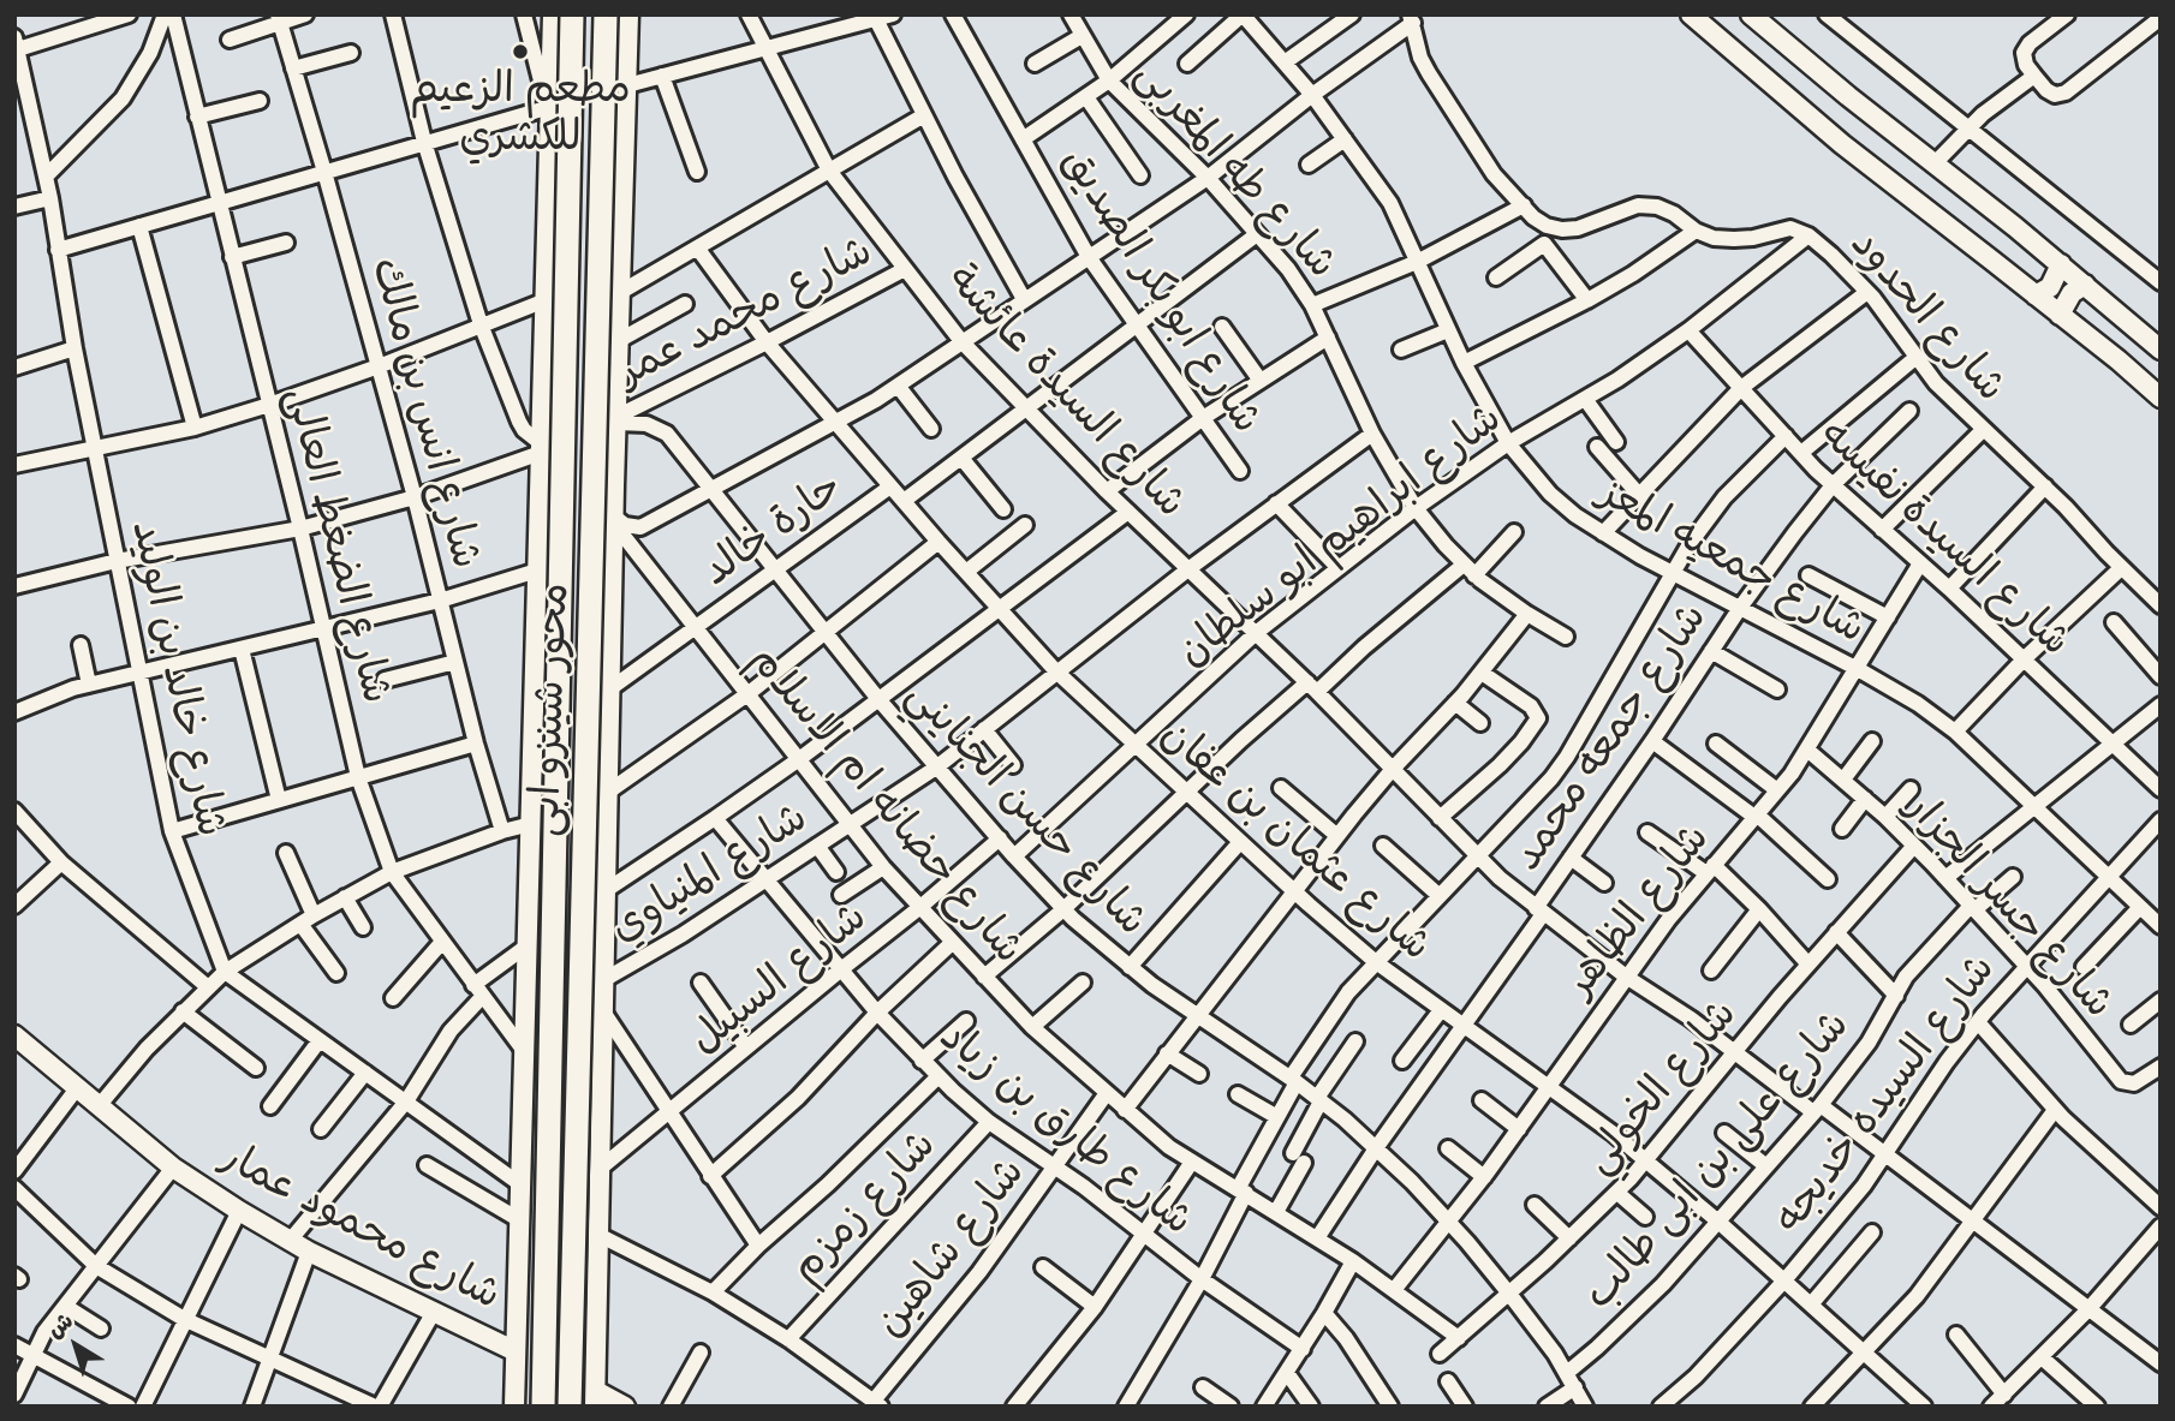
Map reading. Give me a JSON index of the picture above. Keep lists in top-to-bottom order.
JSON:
{
  "streets": {
    "main road": ["محور شينزو ابى"],
    "street": [
      "شارع طه المغربى",
      "شارع ابو بكر الصديق",
      "شارع محمد عمر",
      "شارع الحدود",
      "شارع السيدة عائشة",
      "شارع انس بن مالك",
      "حارة خالد",
      "شارع ابراهيم ابو سلطان",
      "شارع السيدة نفيسه",
      "شارع الضغط العالى",
      "شارع جمعيه المعز",
      "شارع خالد بن الوليد",
      "شارع جمعه محمد",
      "شارع حضانه ام الاسلام",
      "شارع حسن الجنايني",
      "شارع عثمان بن عفان",
      "شارع المنياوي",
      "شارع جسر الجزار",
      "شارع الظاهر",
      "شارع السبيل",
      "شارع الخولي",
      "شارع السيده خديجه",
      "شارع طارق بن زياد",
      "شارع على بن ابى طالب",
      "شارع زمزم",
      "شارع محمود عمار",
      "شارع شاهين"
    ]
  },
  "crossings": [
    ["شارع طه المغربى", "شارع ابراهيم ابو سلطان"],
    ["شارع طه المغربى", "شارع المنياوي"],
    ["شارع محمد عمر", "شارع السيدة عائشة"],
    ["شارع محمد عمر", "شارع حسن الجنايني"],
    ["شارع محمد عمر", "شارع عثمان بن عفان"],
    ["شارع الحدود", "شارع ابراهيم ابو سلطان"],
    ["شارع السيدة عائشة", "شارع ابراهيم ابو سلطان"],
    ["شارع السيدة عائشة", "شارع جمعه محمد"],
    ["شارع السيدة عائشة", "شارع المنياوي"],
    ["شارع السيدة عائشة", "شارع الظاهر"],
    ["شارع السيدة عائشة", "شارع الخولي"],
    ["شارع السيدة عائشة", "شارع السيده خديجه"],
    ["شارع السيدة عائشة", "شارع على بن ابى طالب"],
    ["حارة خالد", "شارع حضانه ام الاسلام"],
    ["حارة خالد", "شارع حسن الجنايني"],
    ["حارة خالد", "شارع عثمان بن عفان"],
    ["شارع ابراهيم ابو سلطان", "شارع السيدة نفيسه"],
    ["شارع ابراهيم ابو سلطان", "شارع جمعيه المعز"],
    ["شارع ابراهيم ابو سلطان", "شارع حسن الجنايني"],
    ["شارع ابراهيم ابو سلطان", "شارع عثمان بن عفان"],
    ["شارع السيدة نفيسه", "شارع جمعه محمد"],
    ["شارع السيدة نفيسه", "شارع الظاهر"],
    ["شارع جمعيه المعز", "شارع جمعه محمد"],
    ["شارع جمعيه المعز", "شارع الظاهر"],
    ["شارع جمعيه المعز", "شارع السيده خديجه"],
    ["شارع جمعه محمد", "شارع حضانه ام الاسلام"],
    ["شارع جمعه محمد", "شارع حسن الجنايني"],
    ["شارع جمعه محمد", "شارع عثمان بن عفان"],
    ["شارع حضانه ام الاسلام", "شارع المنياوي"],
    ["شارع حضانه ام الاسلام", "شارع الظاهر"],
    ["شارع حضانه ام الاسلام", "شارع السبيل"],
    ["شارع حضانه ام الاسلام", "شارع الخولي"],
    ["شارع حضانه ام الاسلام", "شارع شاهين"],
    ["شارع حسن الجنايني", "شارع المنياوي"],
    ["شارع حسن الجنايني", "شارع الظاهر"],
    ["شارع حسن الجنايني", "شارع السبيل"],
    ["شارع حسن الجنايني", "شارع الخولي"],
    ["شارع حسن الجنايني", "شارع على بن ابى طالب"],
    ["شارع عثمان بن عفان", "شارع المنياوي"],
    ["شارع عثمان بن عفان", "شارع الظاهر"],
    ["شارع عثمان بن عفان", "شارع الخولي"],
    ["شارع عثمان بن عفان", "شارع السيده خديجه"],
    ["شارع عثمان بن عفان", "شارع على بن ابى طالب"],
    ["شارع المنياوي", "شارع طارق بن زياد"],
    ["شارع جسر الجزار", "شارع الظاهر"],
    ["شارع جسر الجزار", "شارع الخولي"],
    ["شارع جسر الجزار", "شارع السيده خديجه"],
    ["شارع جسر الجزار", "شارع على بن ابى طالب"],
    ["شارع السبيل", "شارع طارق بن زياد"],
    ["شارع طارق بن زياد", "شارع زمزم"],
    ["شارع طارق بن زياد", "شارع شاهين"]
  ],
  "places": ["مطعم الزعيم للكشري"],
  "north": "top left"
}
